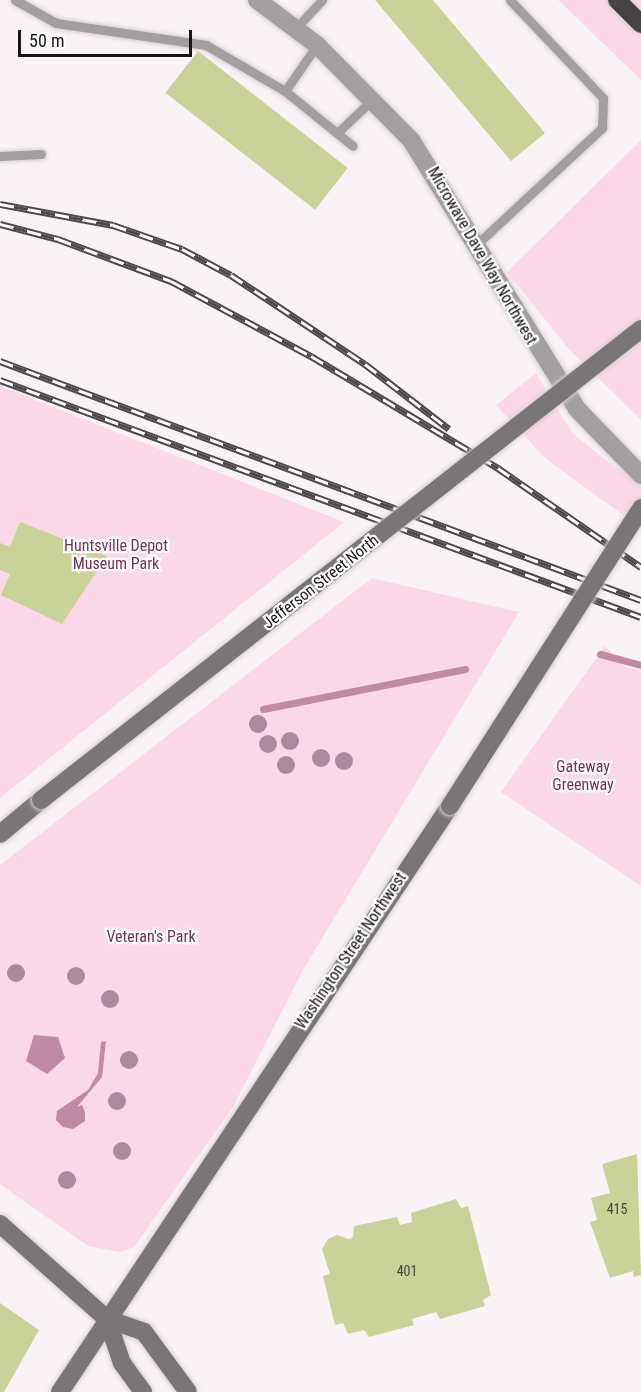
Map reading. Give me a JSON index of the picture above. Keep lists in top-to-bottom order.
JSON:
{
  "streets": {
    "main road": ["Jefferson Street North", "Washington Street Northwest"],
    "street": ["Microwave Dave Way Northwest"]
  },
  "parks": ["Huntsville Depot Museum Park", "Gateway Greenway", "Veteran's Park"],
  "house_numbers": ["415", "401"],
  "scale_bar": "50 m"
}
